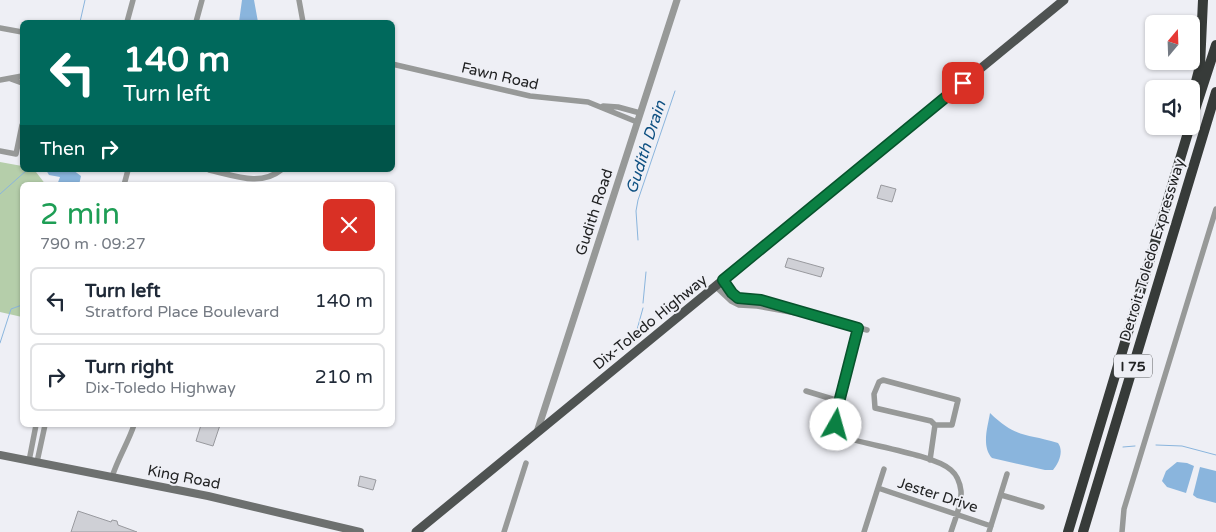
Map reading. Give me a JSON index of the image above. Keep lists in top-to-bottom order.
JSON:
{
  "streets": {
    "highway": ["Detroit-Toledo Expressway", "I 75"],
    "main road": ["Dix-Toledo Highway", "King Road"],
    "street": ["Fawn Road", "Gudith Road", "Jester Drive"]
  },
  "crossings": [
    ["Fawn Road", "Gudith Road"],
    ["Gudith Road", "Dix-Toledo Highway"]
  ],
  "water": ["Gudith Drain"],
  "north": "top",
  "page": {
    "turn": ["140 m", "Turn left"],
    "then": "Then",
    "heading": ["2 min", "790 m · 09:27"],
    "list": [
      {
        "name": "Turn left",
        "note": "Stratford Place Boulevard",
        "value": "140 m"
      },
      {
        "name": "Turn right",
        "note": "Dix-Toledo Highway",
        "value": "210 m"
      }
    ]
  }
}
